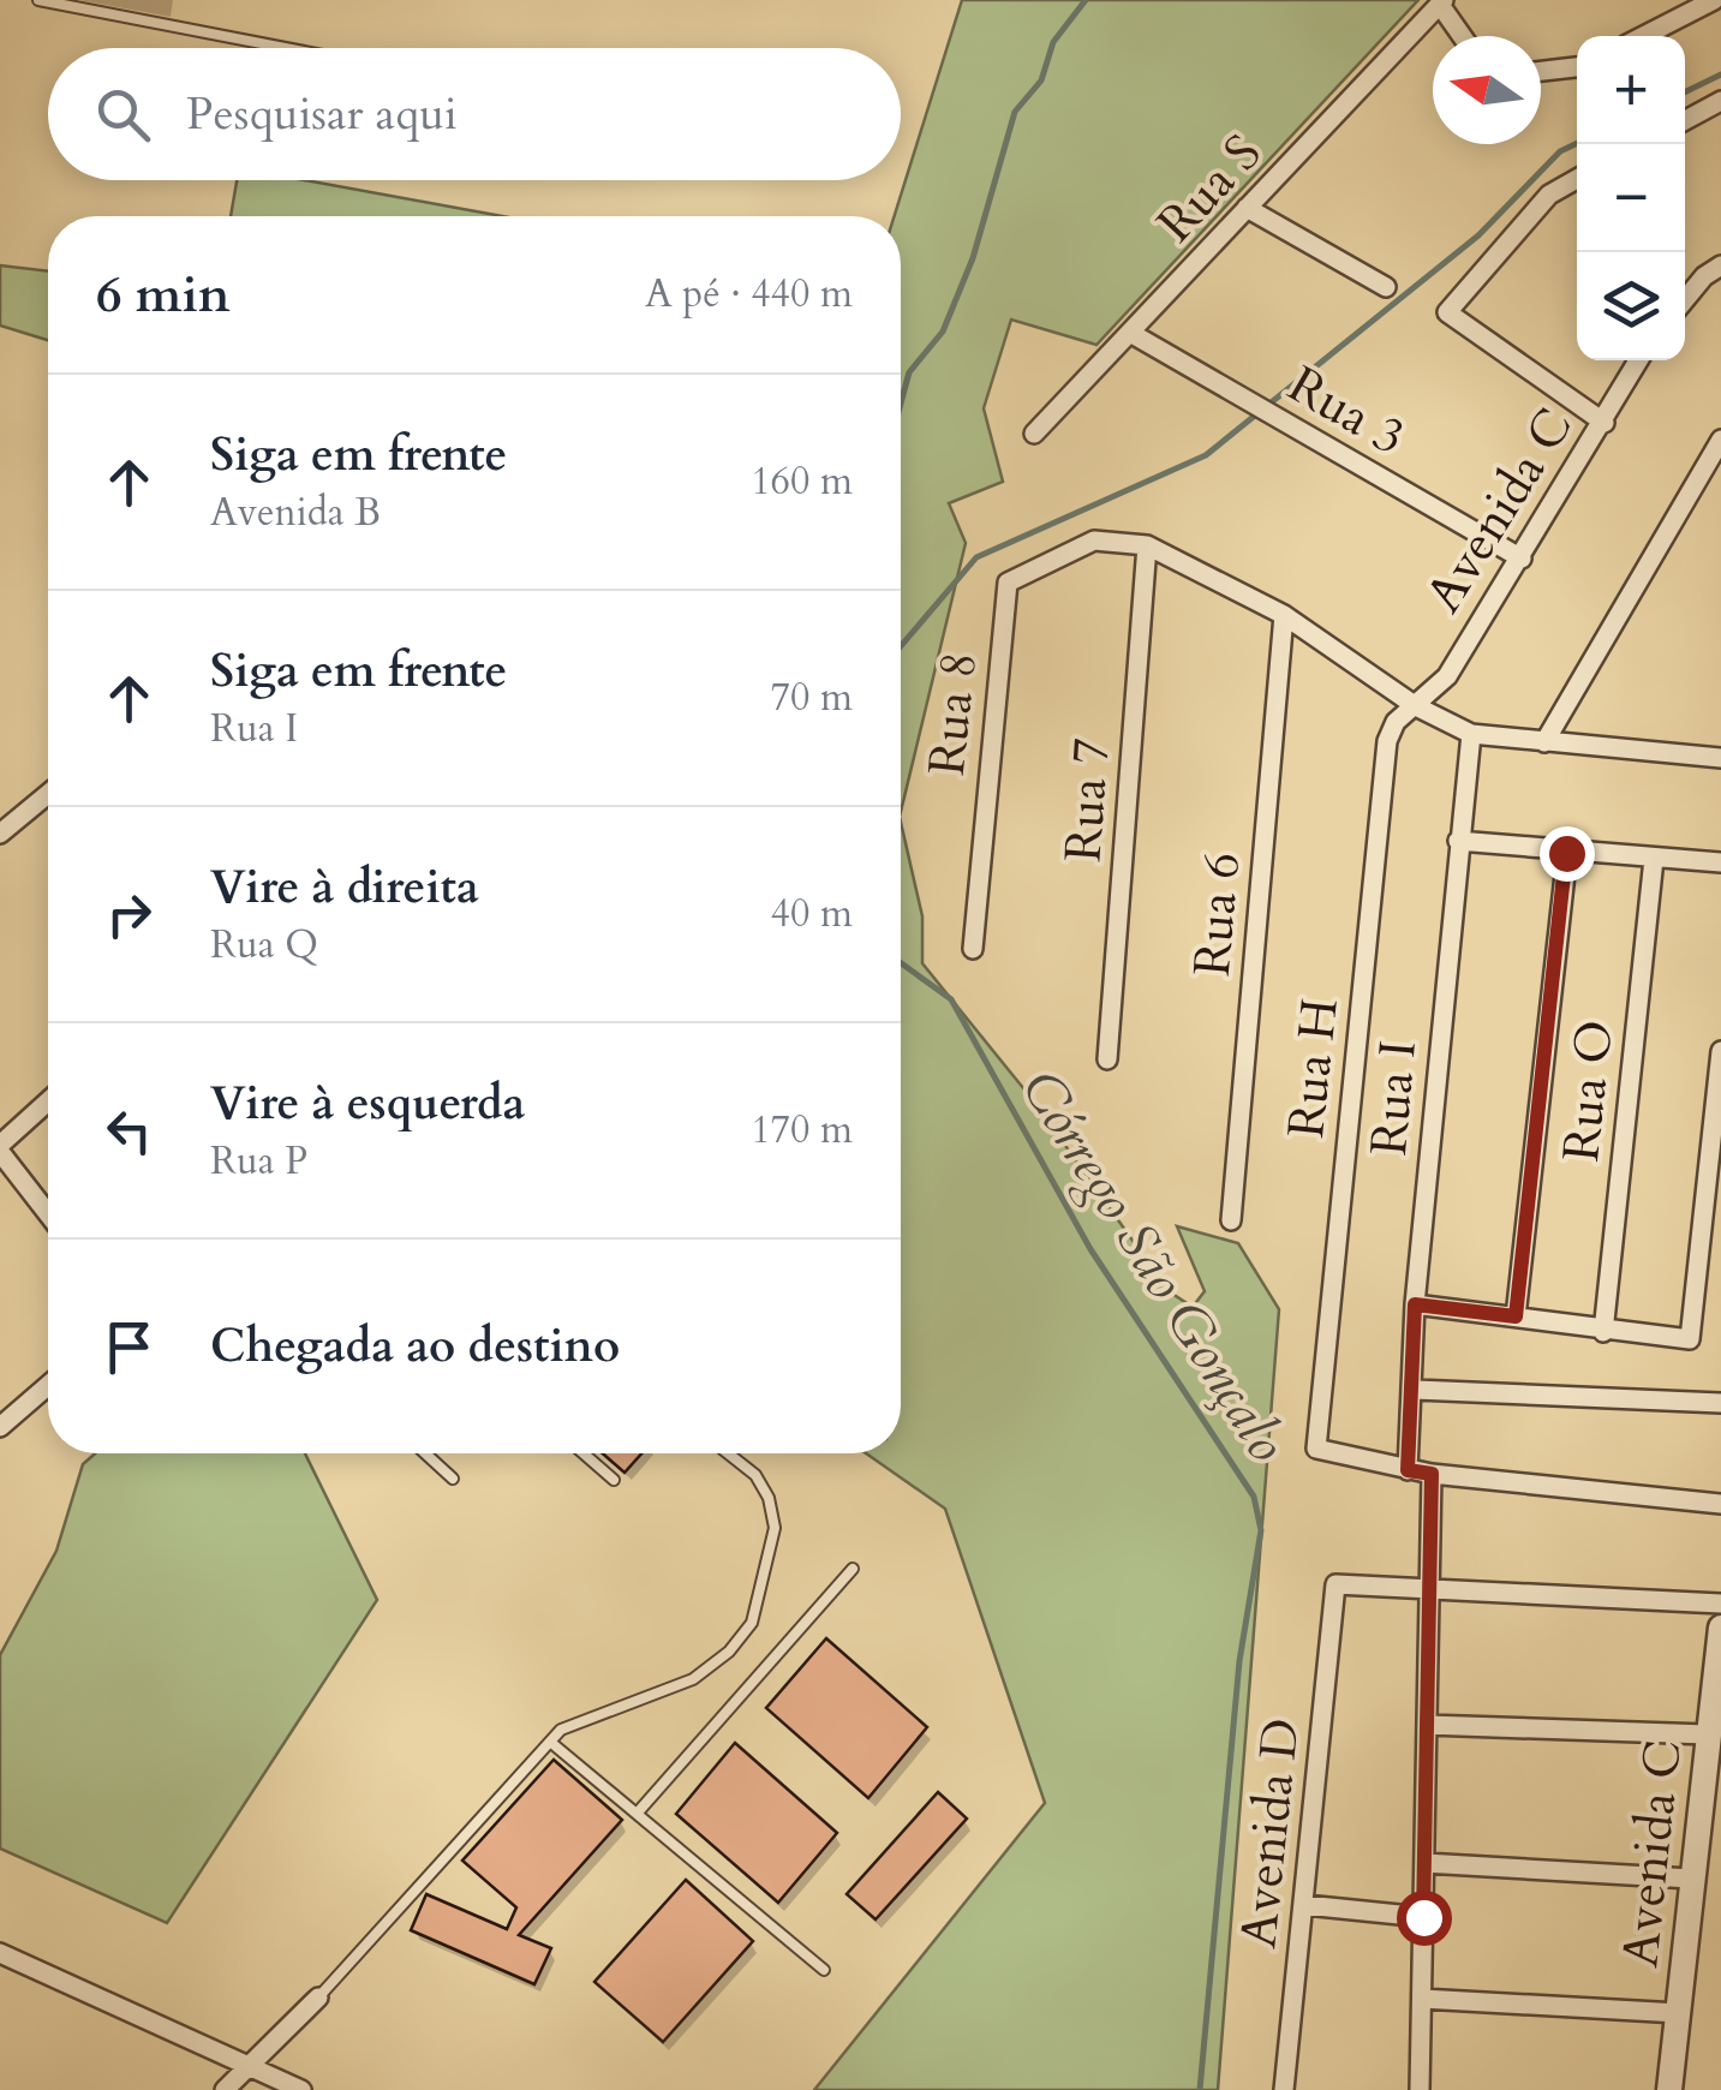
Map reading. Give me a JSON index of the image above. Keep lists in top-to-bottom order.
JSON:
{
  "streets": {
    "street": [
      "Rua S",
      "Rua 3",
      "Avenida C",
      "Rua 8",
      "Rua 7",
      "Rua 6",
      "Rua H",
      "Rua O",
      "Rua I",
      "Avenida D"
    ]
  },
  "crossings": [
    ["Rua S", "Rua 3"],
    ["Rua 3", "Avenida C"],
    ["Avenida C", "Rua H"],
    ["Rua 8", "Rua 7"],
    ["Rua H", "Rua I"]
  ],
  "water": ["Córrego São Gonçalo"],
  "north": "left",
  "page": {
    "map_buttons": ["+", "−"],
    "search": "Pesquisar aqui",
    "heading": ["6 min", "A pé · 440 m"],
    "list": [
      ["Siga em frente", "Avenida B", "160 m"],
      ["Siga em frente", "Rua I", "70 m"],
      ["Vire à direita", "Rua Q", "40 m"],
      ["Vire à esquerda", "Rua P", "170 m"],
      "Chegada ao destino"
    ]
  }
}
